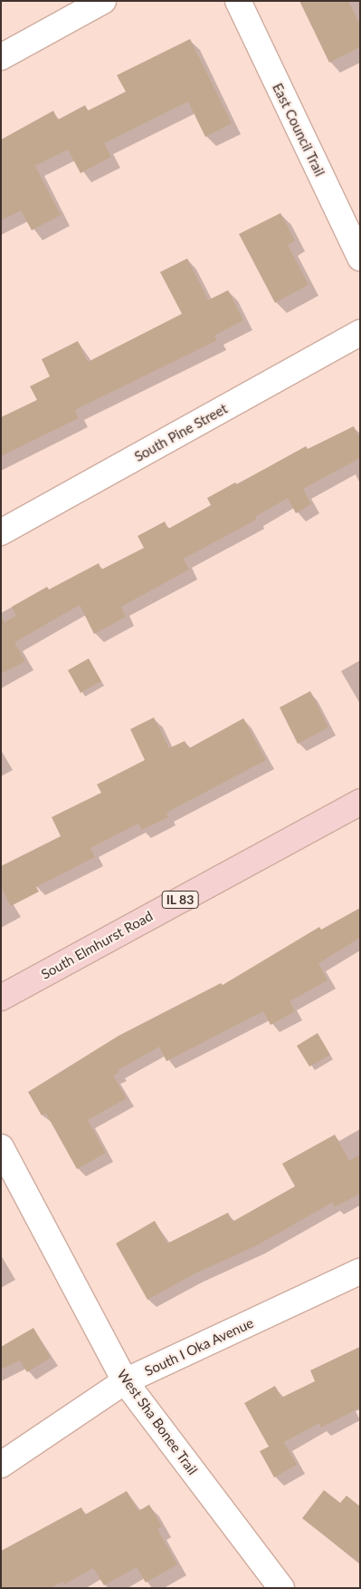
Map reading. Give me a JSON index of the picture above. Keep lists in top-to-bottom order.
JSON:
{
  "streets": {
    "main road": ["IL 83", "South Elmhurst Road"],
    "street": [
      "East Council Trail",
      "South Pine Street",
      "South I Oka Avenue",
      "West Sha Bonee Trail"
    ]
  },
  "crossings": [
    ["South I Oka Avenue", "West Sha Bonee Trail"]
  ]
}
